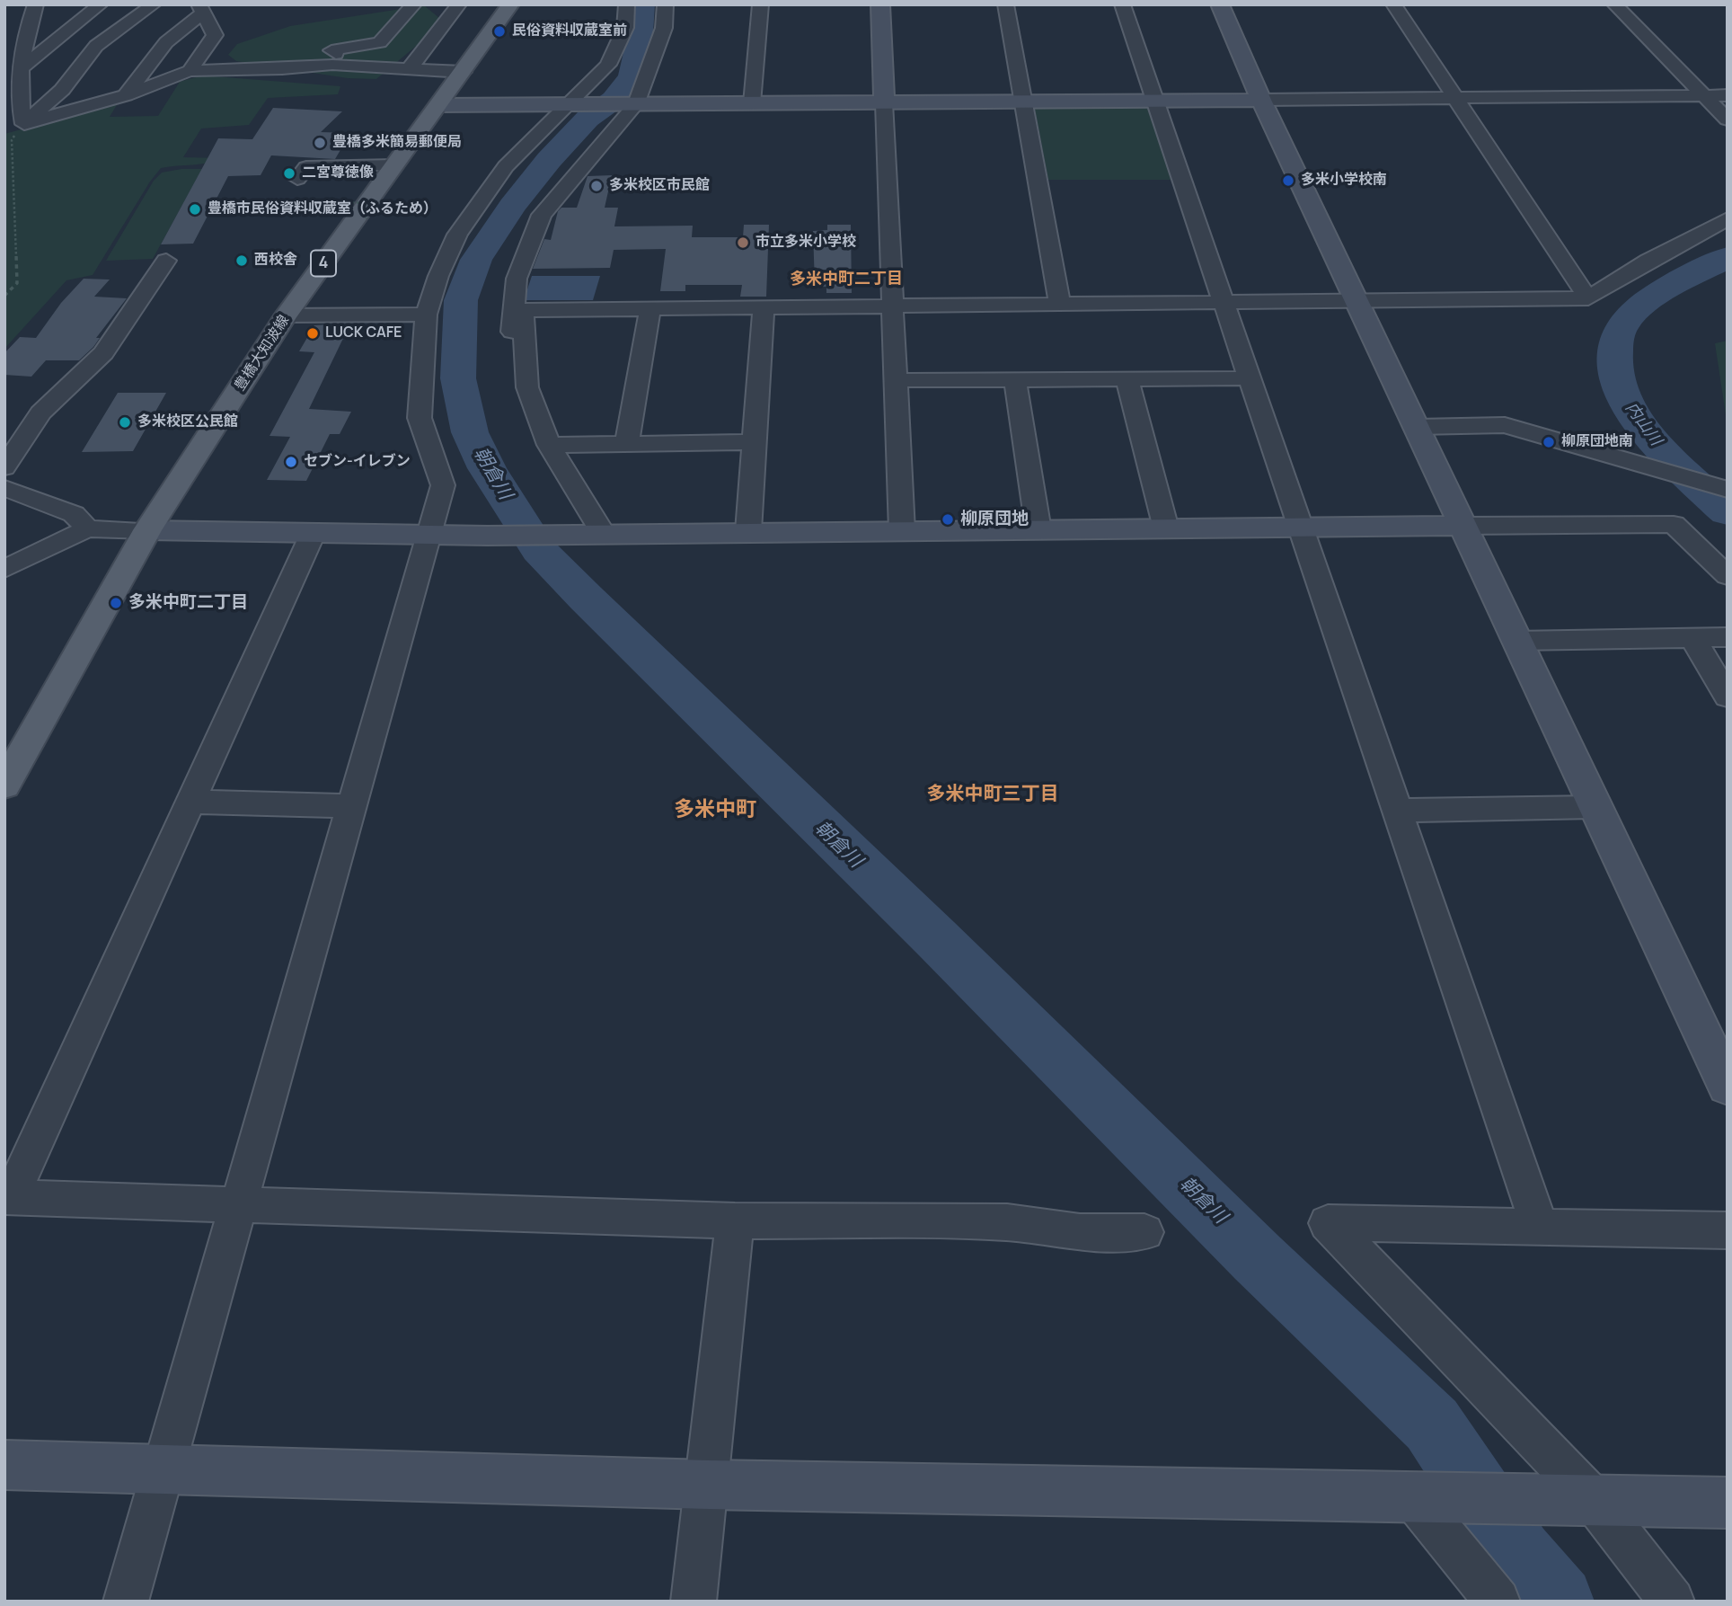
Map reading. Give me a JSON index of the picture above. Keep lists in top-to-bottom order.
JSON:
{
  "streets": {
    "main road": ["4", "豊橋大知波線"]
  },
  "districts": ["多米中町二丁目", "多米中町三丁目", "多米中町"],
  "water": ["内山川", "朝倉川"],
  "places": [
    "民俗資料収蔵室前",
    "豊橋多米簡易郵便局",
    "二宮尊徳像",
    "多米小学校南",
    "多米校区市民館",
    "豊橋市民俗資料収蔵室（ふるため）",
    "市立多米小学校",
    "西校舎",
    "LUCK CAFE",
    "多米校区公民館",
    "柳原団地南",
    "セブン-イレブン",
    "柳原団地",
    "多米中町二丁目"
  ]
}
